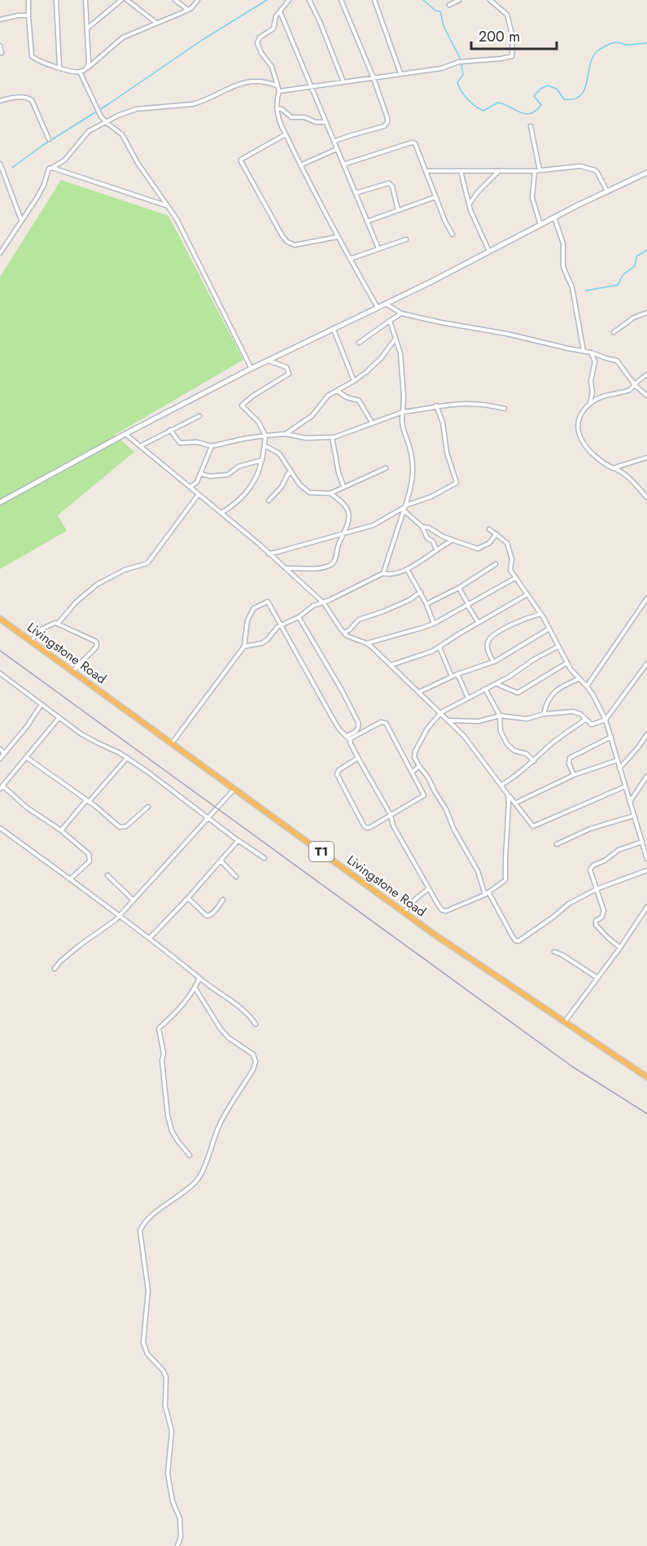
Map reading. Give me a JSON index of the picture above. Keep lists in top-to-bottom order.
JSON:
{
  "streets": {
    "highway": ["Livingstone Road", "T1"]
  },
  "scale_bar": "200 m"
}
